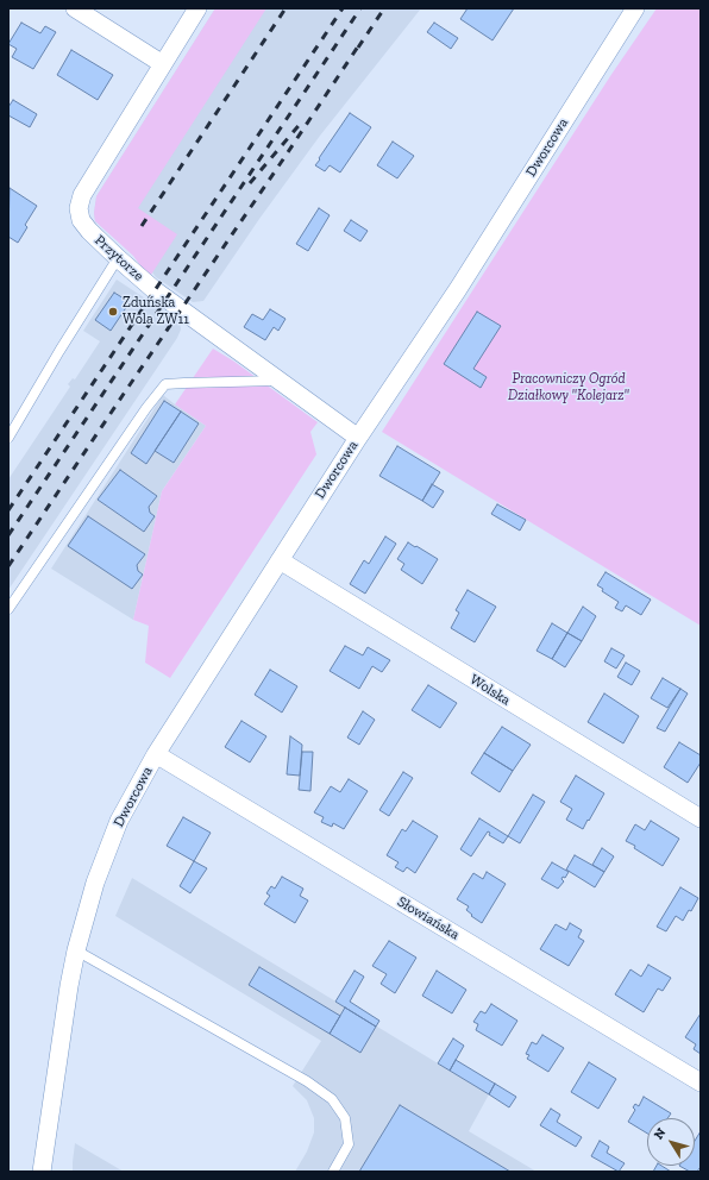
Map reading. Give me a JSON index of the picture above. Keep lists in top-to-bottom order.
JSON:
{
  "streets": {
    "street": [
      "Dworcowa",
      "Przytorze",
      "Wolska",
      "Słowiańska"
    ]
  },
  "crossings": [
    ["Dworcowa", "Przytorze"],
    ["Dworcowa", "Wolska"],
    ["Dworcowa", "Słowiańska"]
  ],
  "parks": ["Pracowniczy Ogród Działkowy \"Kolejarz\""],
  "places": ["Zduńska Wola ZW11"],
  "north": "top left"
}
